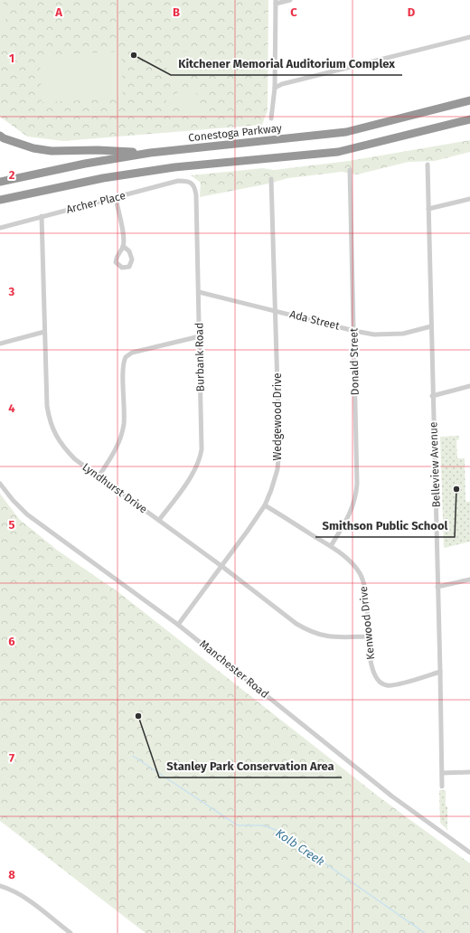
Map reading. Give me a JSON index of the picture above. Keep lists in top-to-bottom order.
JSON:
{
  "streets": {
    "highway": ["Conestoga Parkway"],
    "street": [
      "Archer Place",
      "Ada Street",
      "Burbank Road",
      "Donald Street",
      "Wedgewood Drive",
      "Belleview Avenue",
      "Lyndhurst Drive",
      "Kenwood Drive",
      "Manchester Road"
    ]
  },
  "crossings": [
    ["Archer Place", "Burbank Road"],
    ["Archer Place", "Lyndhurst Drive"],
    ["Ada Street", "Burbank Road"],
    ["Ada Street", "Donald Street"],
    ["Ada Street", "Wedgewood Drive"],
    ["Ada Street", "Belleview Avenue"],
    ["Burbank Road", "Lyndhurst Drive"],
    ["Donald Street", "Kenwood Drive"],
    ["Wedgewood Drive", "Lyndhurst Drive"],
    ["Wedgewood Drive", "Kenwood Drive"],
    ["Wedgewood Drive", "Manchester Road"],
    ["Belleview Avenue", "Kenwood Drive"],
    ["Lyndhurst Drive", "Kenwood Drive"]
  ],
  "water": ["Kolb Creek"],
  "places": ["Kitchener Memorial Auditorium Complex", "Smithson Public School", "Stanley Park Conservation Area"],
  "grid": {
    "columns": [
      "A",
      "B",
      "C",
      "D"
    ],
    "rows": [
      "1",
      "2",
      "3",
      "4",
      "5",
      "6",
      "7",
      "8"
    ]
  }
}
